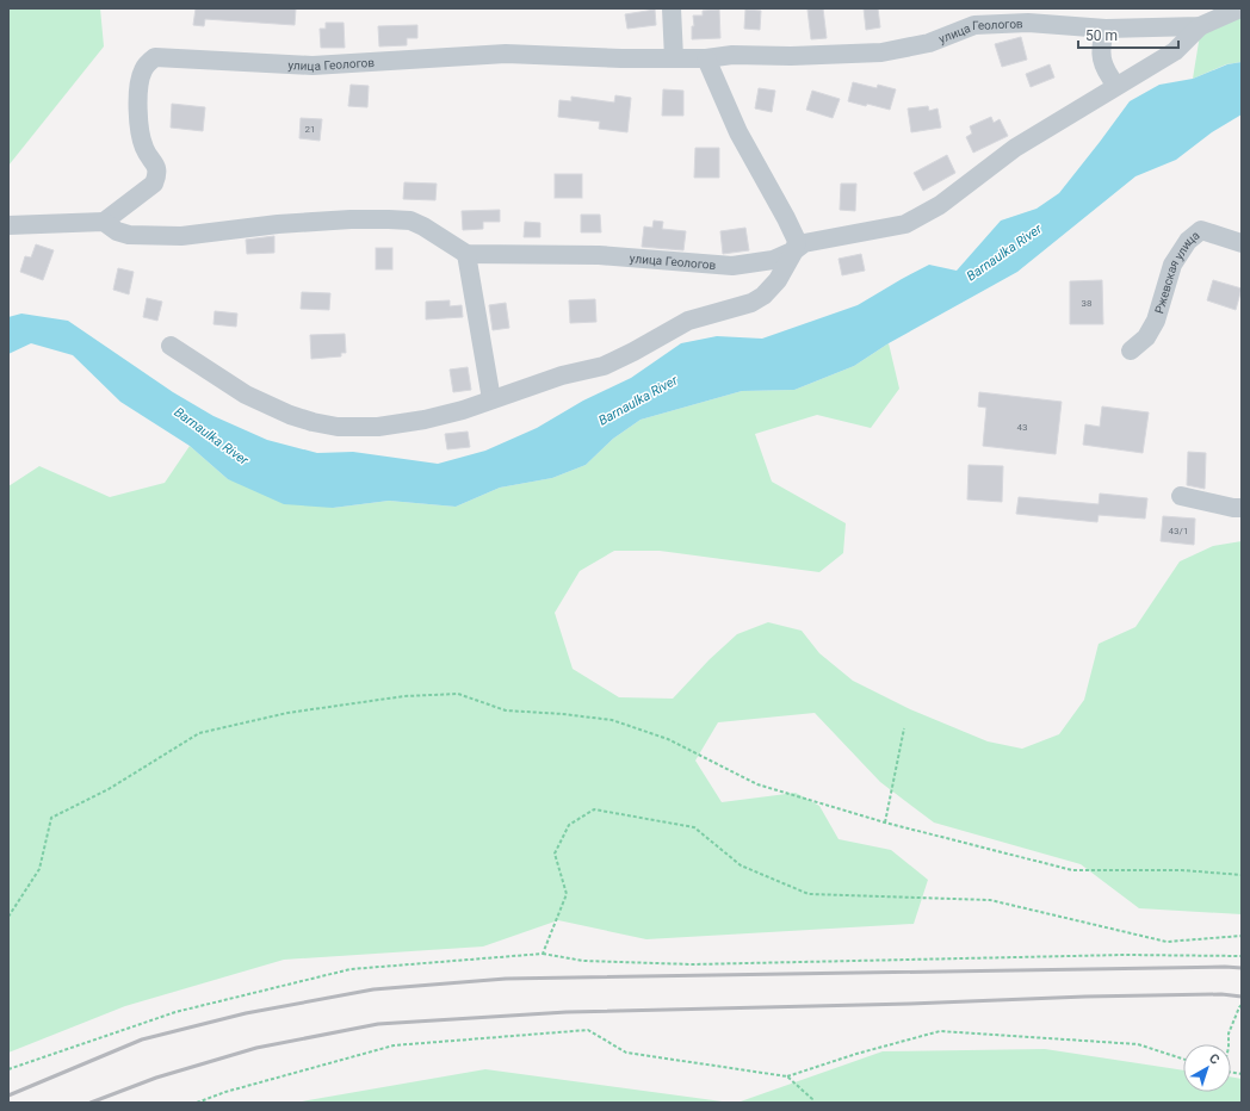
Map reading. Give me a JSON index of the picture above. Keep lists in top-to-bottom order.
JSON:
{
  "streets": {
    "street": ["улица Геологов", "Ржевская улица"]
  },
  "water": ["Barnaulka River"],
  "house_numbers": [
    "21",
    "38",
    "43",
    "43/1"
  ],
  "scale_bar": "50 m",
  "north": "top right"
}
